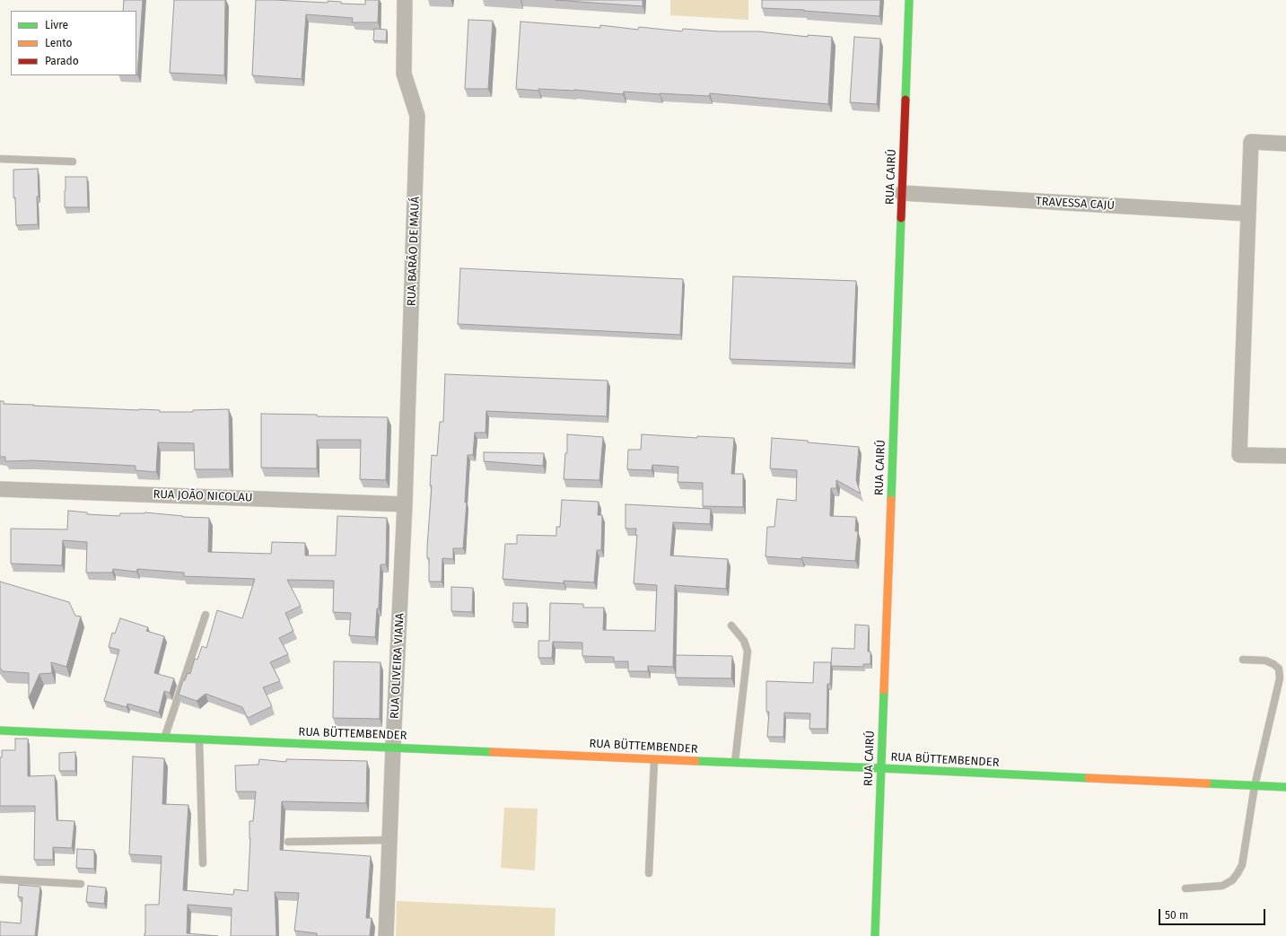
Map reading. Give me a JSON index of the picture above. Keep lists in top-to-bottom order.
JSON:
{
  "streets": {
    "street": [
      "RUA CAIRÚ",
      "TRAVESSA CAJÚ",
      "RUA BARÃO DE MAUÁ",
      "RUA JOÃO NICOLAU",
      "RUA OLIVEIRA VIANA",
      "RUA BÜTTEMBENDER"
    ]
  },
  "crossings": [
    ["RUA CAIRÚ", "TRAVESSA CAJÚ"],
    ["RUA CAIRÚ", "RUA BÜTTEMBENDER"],
    ["RUA BARÃO DE MAUÁ", "RUA JOÃO NICOLAU"],
    ["RUA BARÃO DE MAUÁ", "RUA OLIVEIRA VIANA"],
    ["RUA JOÃO NICOLAU", "RUA OLIVEIRA VIANA"],
    ["RUA OLIVEIRA VIANA", "RUA BÜTTEMBENDER"]
  ],
  "legend": ["Livre", "Lento", "Parado"],
  "scale_bar": "50 m"
}
